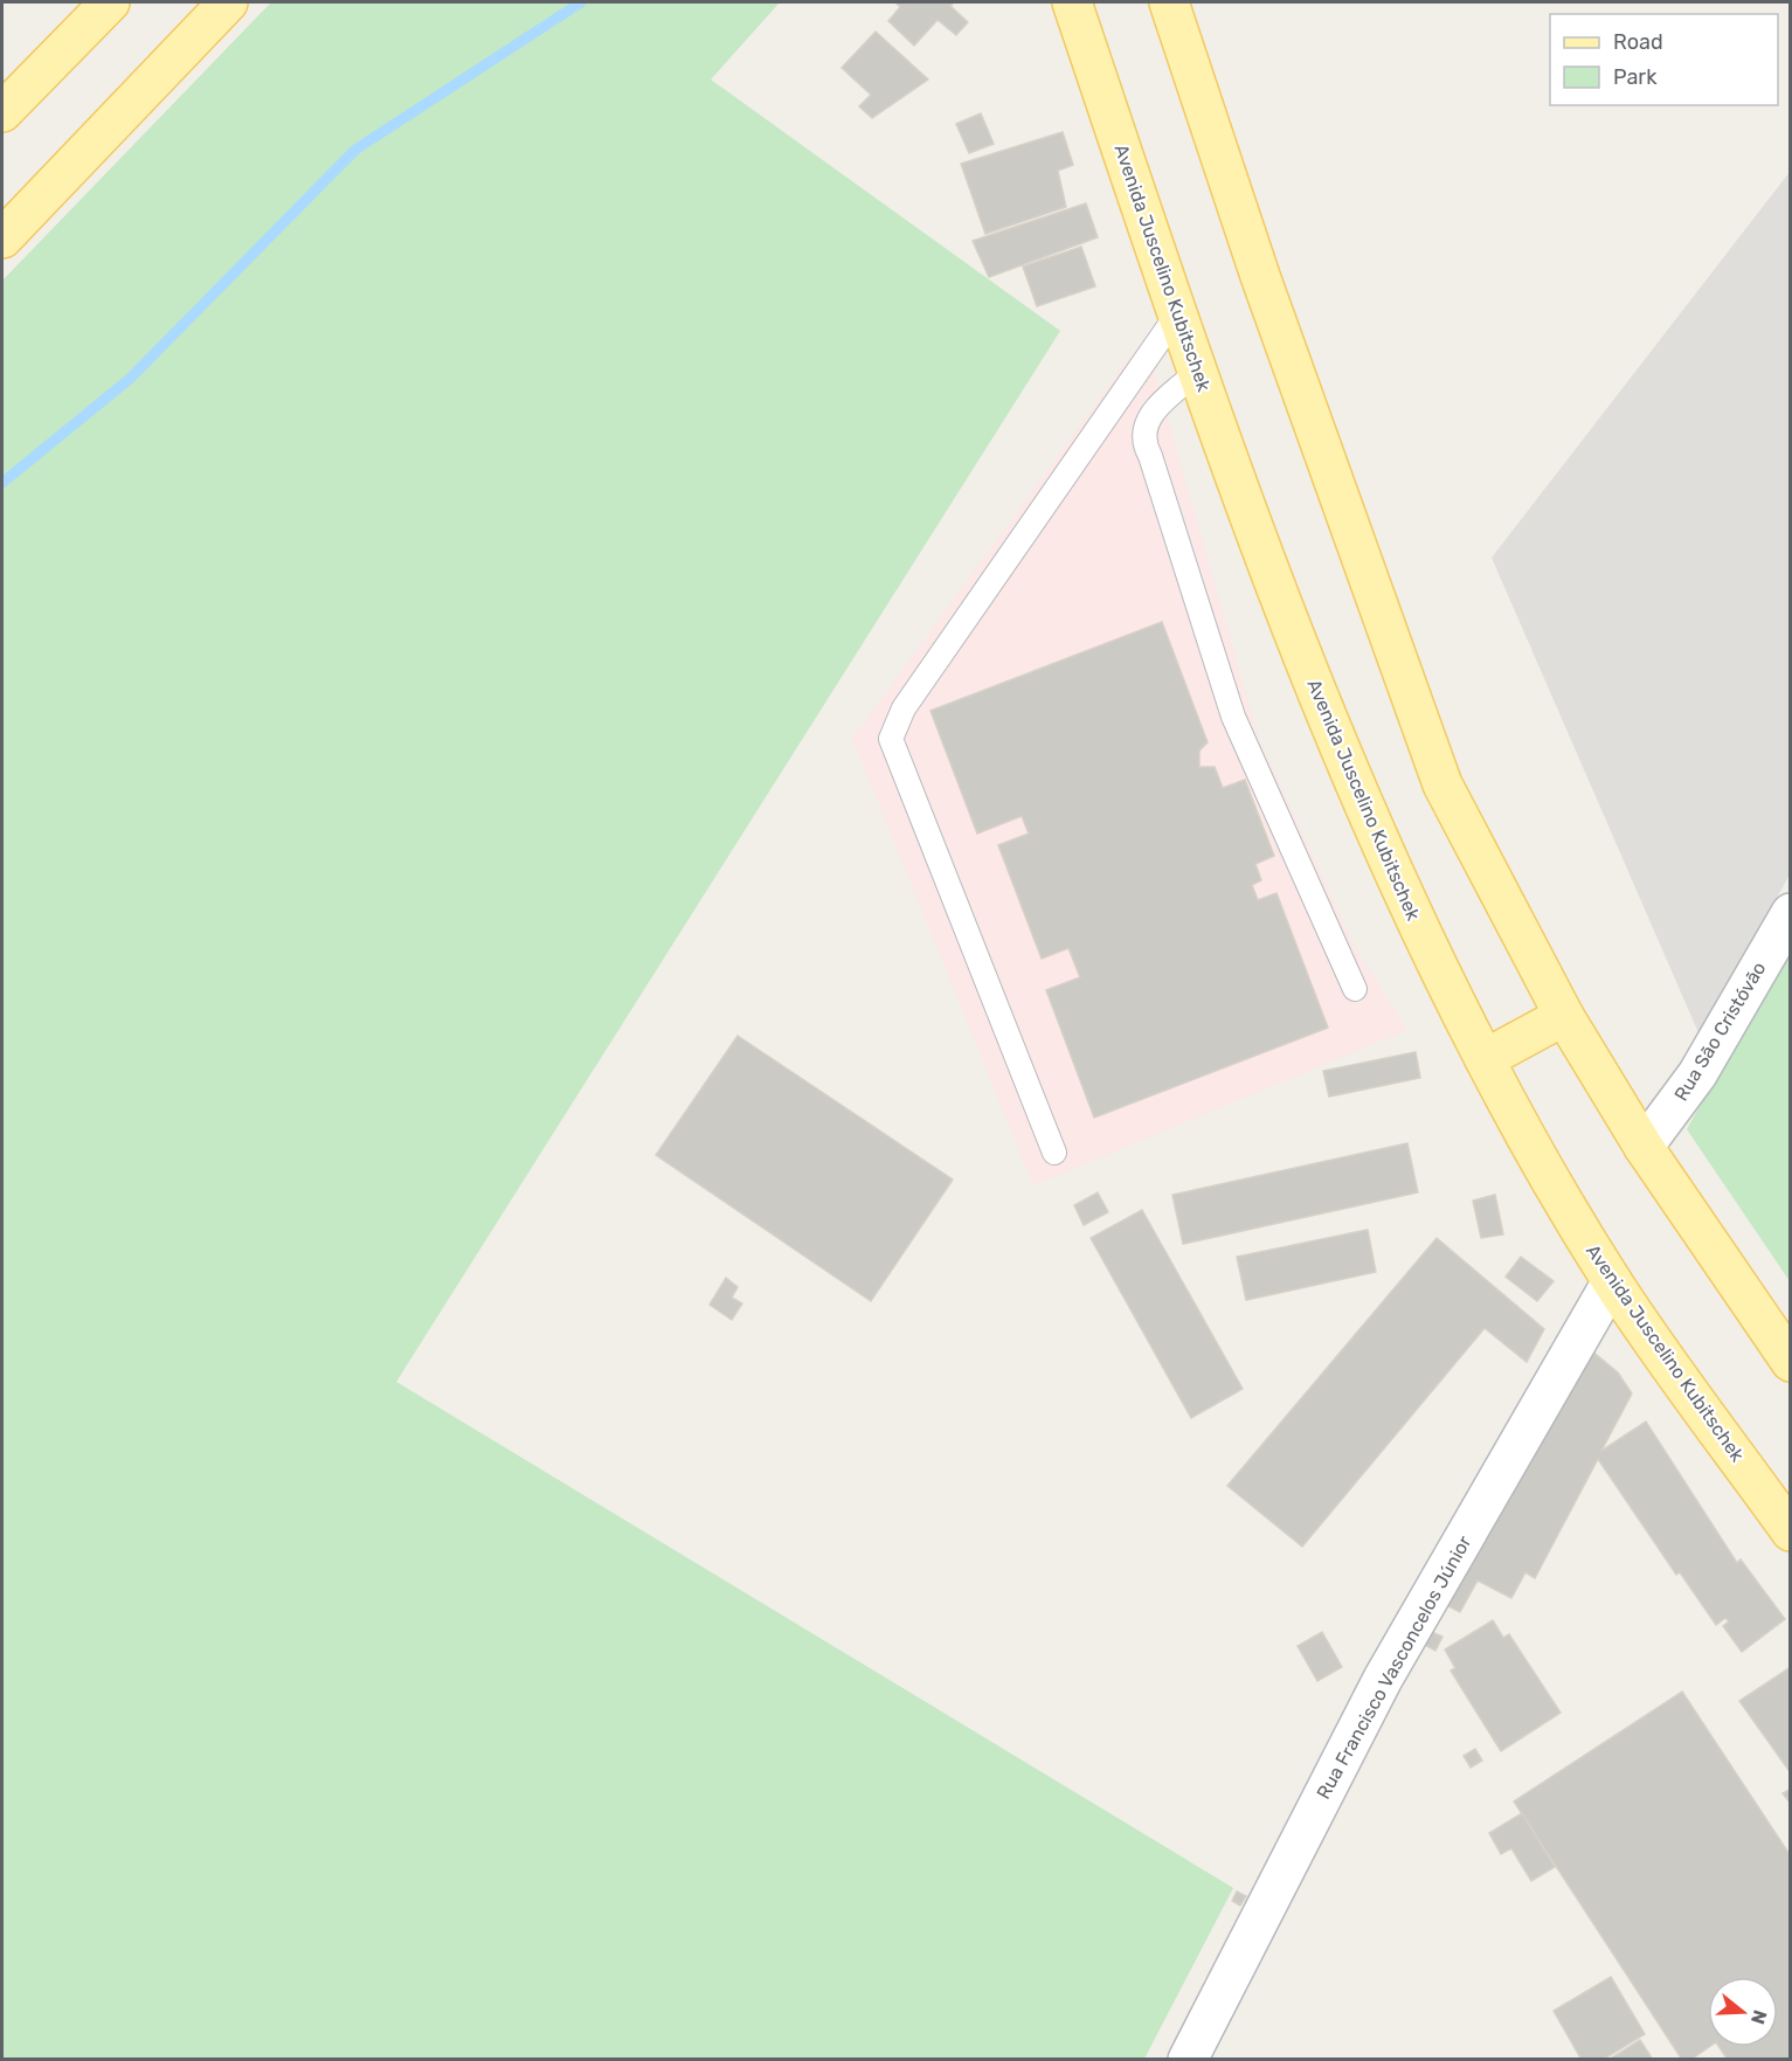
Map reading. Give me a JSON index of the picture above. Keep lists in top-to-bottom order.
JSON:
{
  "streets": {
    "main road": ["Avenida Juscelino Kubitschek"],
    "street": ["Rua São Cristóvão", "Rua Francisco Vasconcelos Júnior"]
  },
  "crossings": [
    ["Avenida Juscelino Kubitschek", "Rua Francisco Vasconcelos Júnior"]
  ],
  "legend": ["Road", "Park"],
  "north": "right"
}
